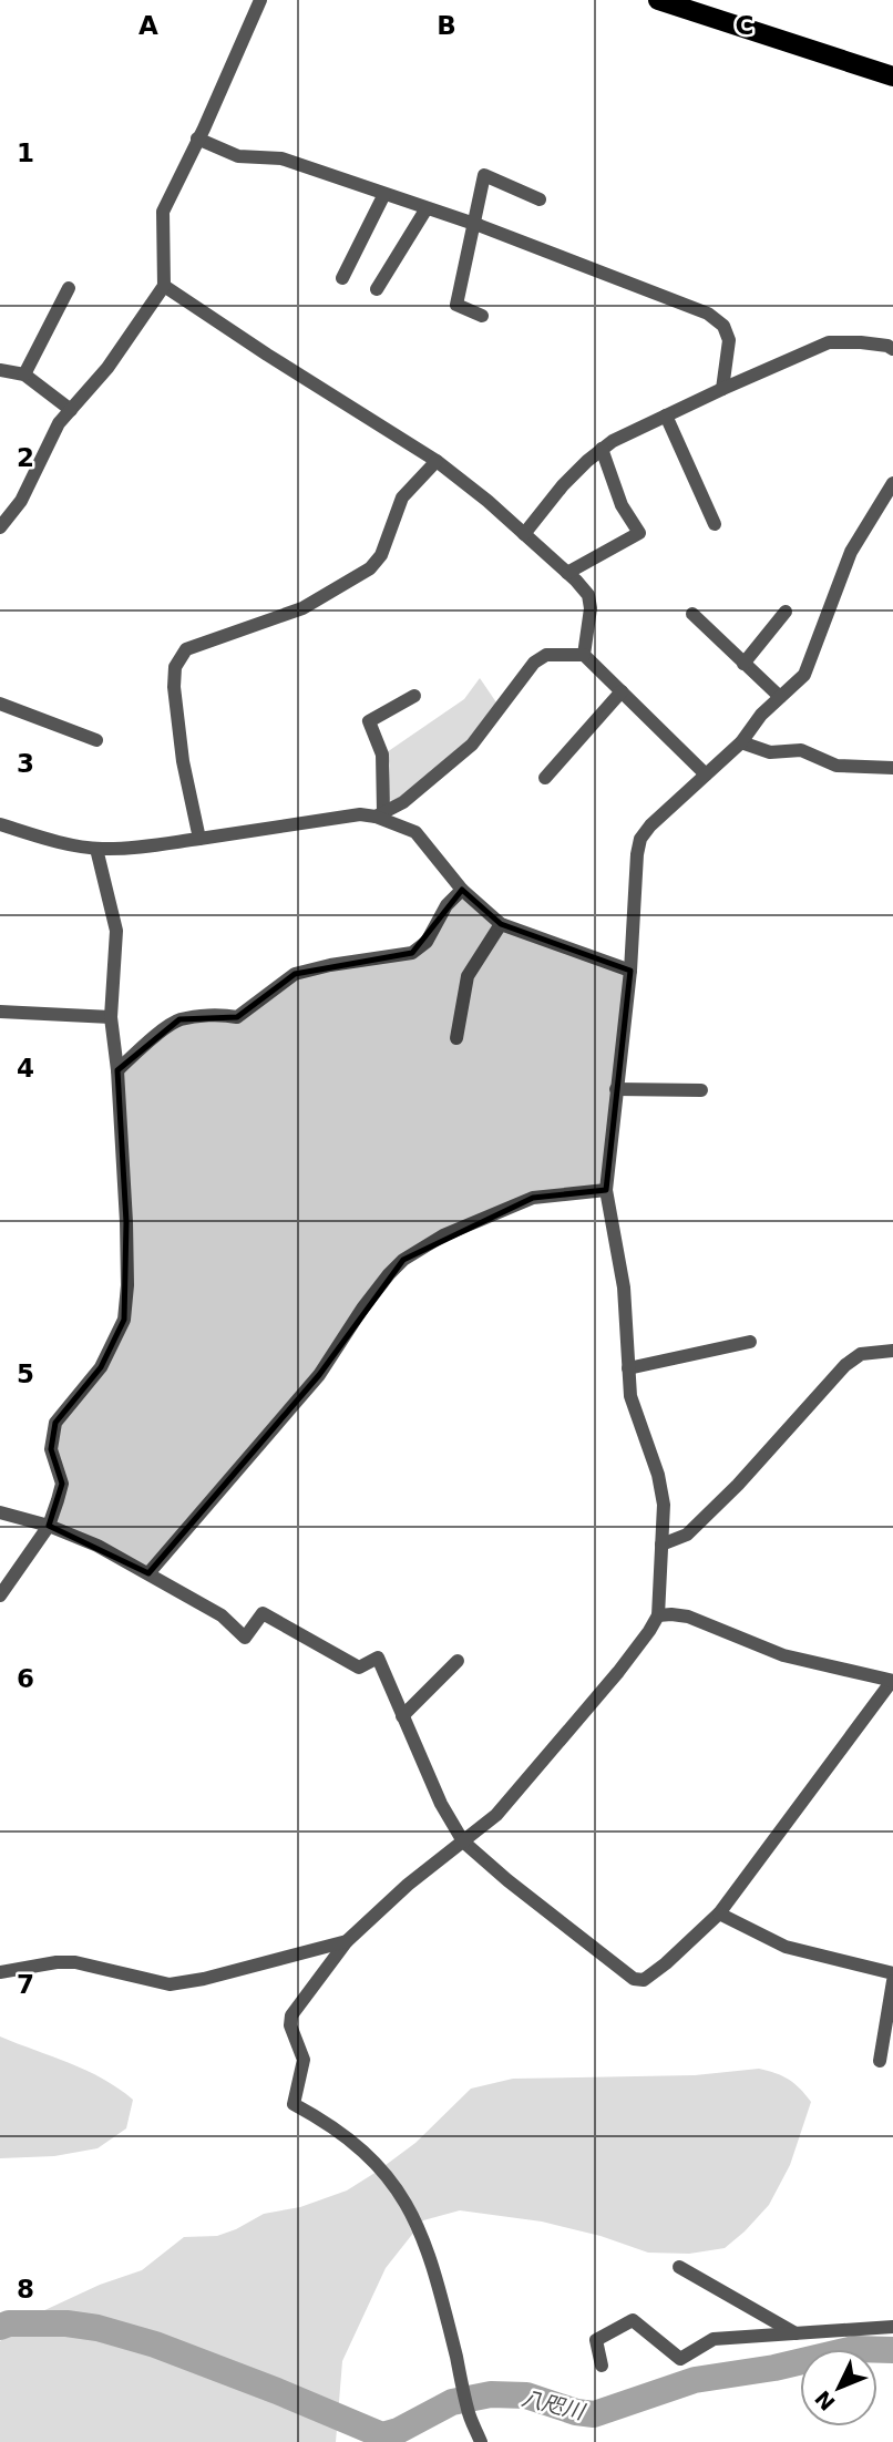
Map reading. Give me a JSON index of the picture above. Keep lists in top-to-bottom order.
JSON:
{
  "water": ["八咫川"],
  "north": "bottom left",
  "grid": {
    "columns": ["A", "B", "C"],
    "rows": [
      "1",
      "2",
      "3",
      "4",
      "5",
      "6",
      "7",
      "8"
    ]
  }
}
